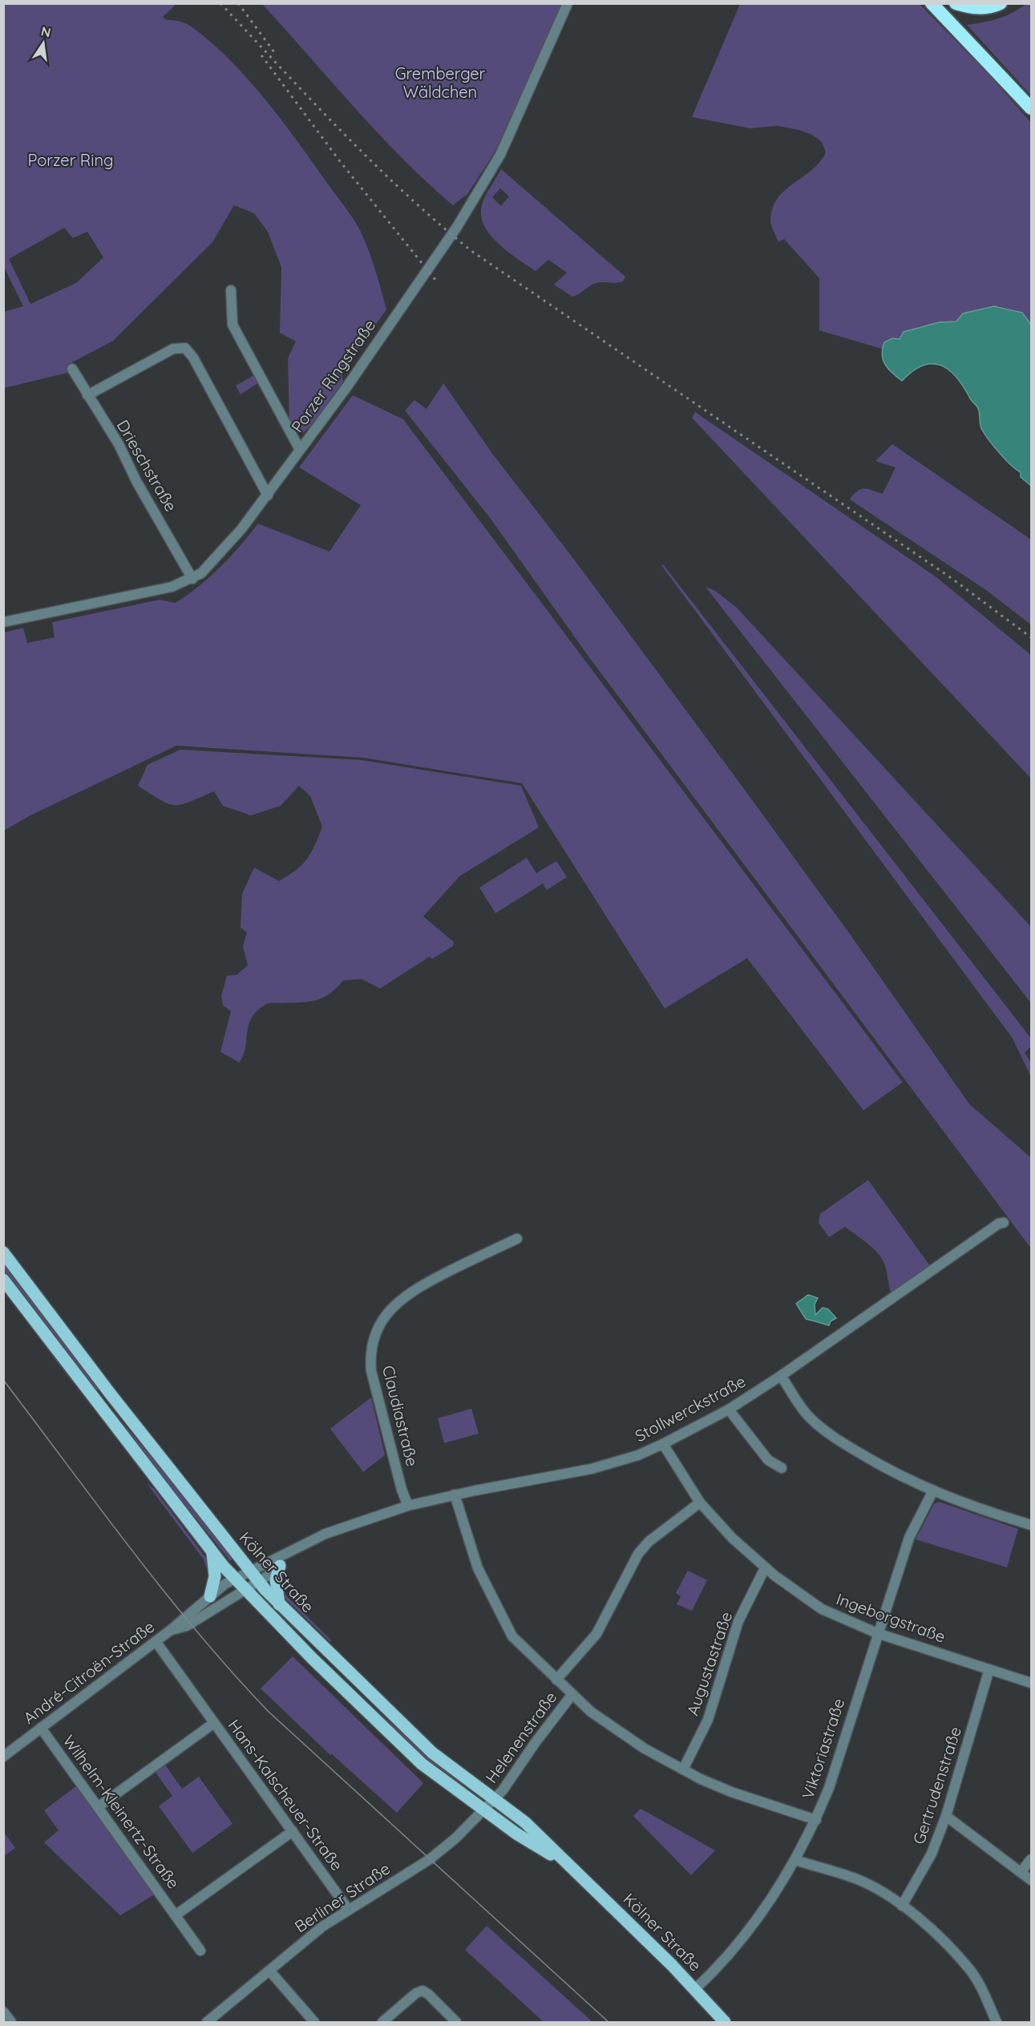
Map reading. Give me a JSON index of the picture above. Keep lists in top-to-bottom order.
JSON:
{
  "streets": {
    "main road": ["Kölner Straße"],
    "street": [
      "Porzer Ringstraße",
      "Drieschstraße",
      "Stollwerckstraße",
      "Claudiastraße",
      "Ingeborgstraße",
      "Augustastraße",
      "André-Citroën-Straße",
      "Helenenstraße",
      "Viktoriastraße",
      "Gertrudenstraße",
      "Hans-Kalscheuer-Straße",
      "Wilhelm-Kleinertz-Straße",
      "Berliner Straße"
    ]
  },
  "crossings": [
    ["Porzer Ringstraße", "Drieschstraße"],
    ["Stollwerckstraße", "Claudiastraße"],
    ["Stollwerckstraße", "Kölner Straße"],
    ["Stollwerckstraße", "Ingeborgstraße"],
    ["Stollwerckstraße", "André-Citroën-Straße"],
    ["Kölner Straße", "André-Citroën-Straße"],
    ["Kölner Straße", "Helenenstraße"],
    ["Kölner Straße", "Viktoriastraße"],
    ["Kölner Straße", "Berliner Straße"],
    ["Ingeborgstraße", "Augustastraße"],
    ["Ingeborgstraße", "Viktoriastraße"],
    ["Ingeborgstraße", "Gertrudenstraße"],
    ["André-Citroën-Straße", "Hans-Kalscheuer-Straße"],
    ["André-Citroën-Straße", "Wilhelm-Kleinertz-Straße"],
    ["Helenenstraße", "Berliner Straße"],
    ["Hans-Kalscheuer-Straße", "Wilhelm-Kleinertz-Straße"],
    ["Hans-Kalscheuer-Straße", "Berliner Straße"]
  ],
  "parks": ["Gremberger Wäldchen", "Porzer Ring"],
  "north": "top"
}
